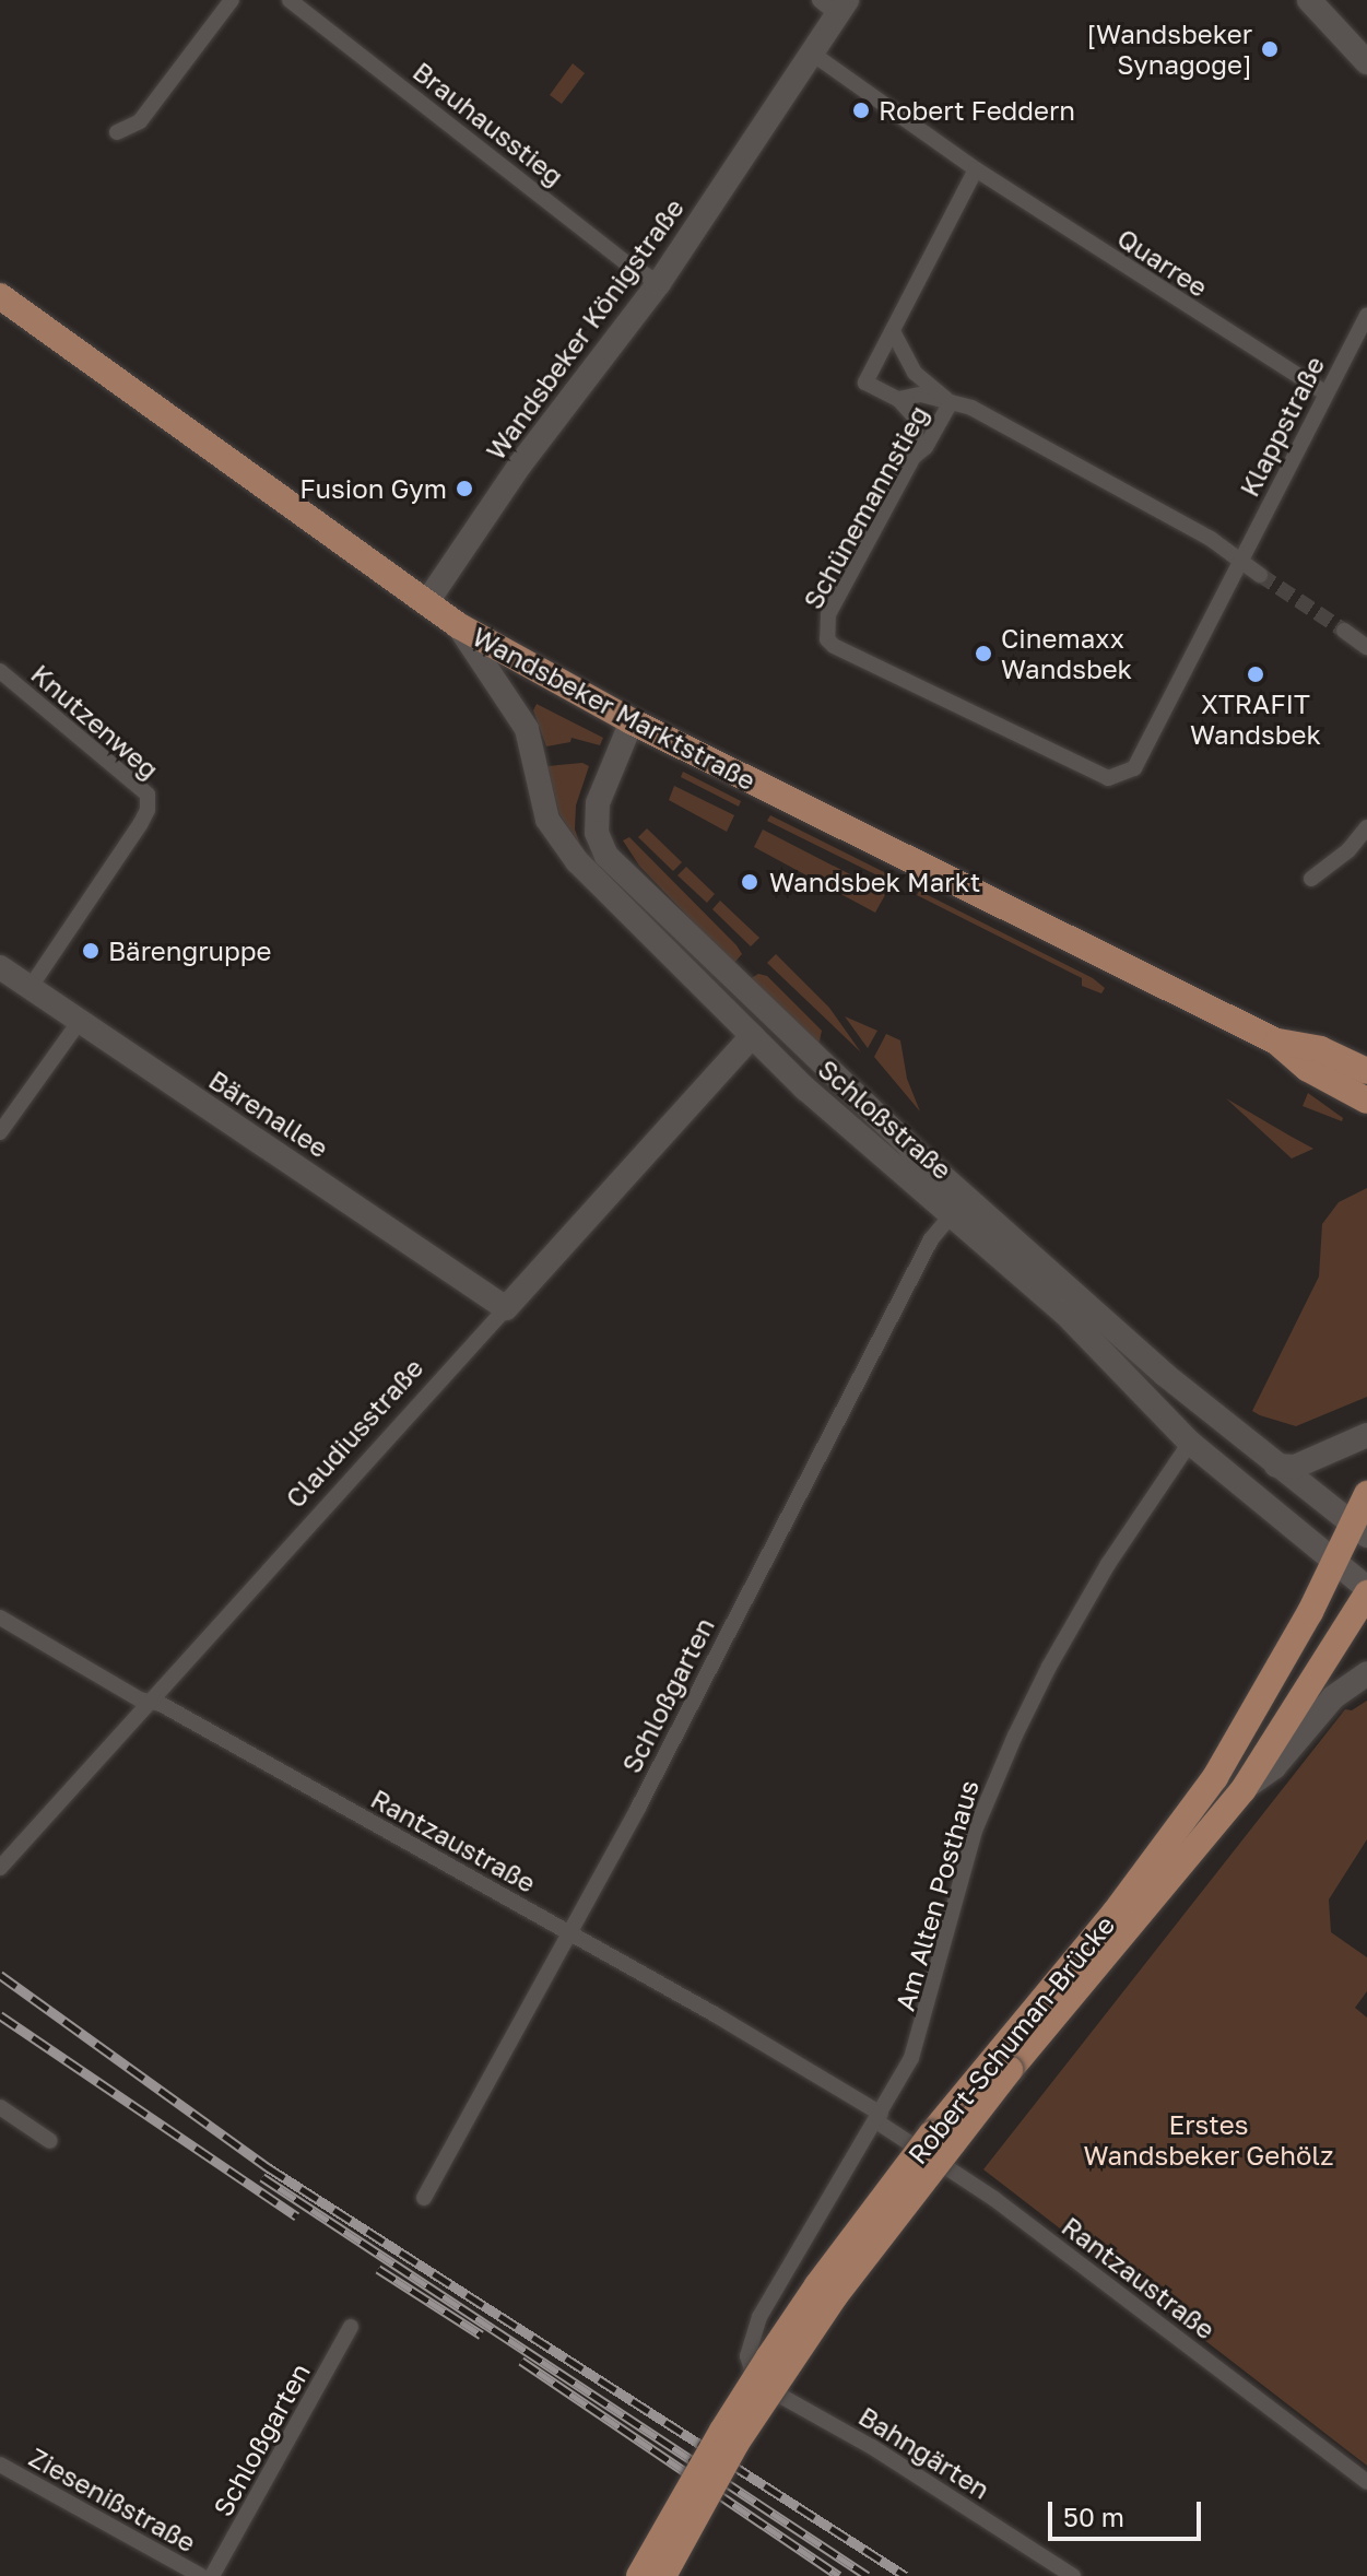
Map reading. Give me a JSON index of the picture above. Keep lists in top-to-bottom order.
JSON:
{
  "streets": {
    "main road": [
      "Wandsbeker Königstraße",
      "Wandsbeker Marktstraße",
      "Bärenallee",
      "Schloßstraße",
      "Claudiusstraße",
      "Robert-Schuman-Brücke"
    ],
    "street": [
      "Brauhausstieg",
      "Quarree",
      "Klappstraße",
      "Schünemannstieg",
      "Knutzenweg",
      "Schloßgarten",
      "Rantzaustraße",
      "Am Alten Posthaus",
      "Bahngärten",
      "Ziesenißstraße"
    ]
  },
  "crossings": [
    ["Brauhausstieg", "Wandsbeker Königstraße"],
    ["Quarree", "Wandsbeker Königstraße"],
    ["Quarree", "Klappstraße"],
    ["Wandsbeker Königstraße", "Wandsbeker Marktstraße"],
    ["Klappstraße", "Schünemannstieg"],
    ["Wandsbeker Marktstraße", "Schloßstraße"],
    ["Knutzenweg", "Bärenallee"],
    ["Bärenallee", "Claudiusstraße"],
    ["Schloßstraße", "Claudiusstraße"],
    ["Schloßstraße", "Schloßgarten"],
    ["Schloßstraße", "Am Alten Posthaus"],
    ["Schloßstraße", "Robert-Schuman-Brücke"],
    ["Claudiusstraße", "Rantzaustraße"],
    ["Schloßgarten", "Rantzaustraße"],
    ["Rantzaustraße", "Am Alten Posthaus"],
    ["Am Alten Posthaus", "Bahngärten"]
  ],
  "parks": ["Erstes Wandsbeker Gehölz"],
  "places": [
    "[Wandsbeker Synagoge]",
    "Robert Feddern",
    "Fusion Gym",
    "Cinemaxx Wandsbek",
    "XTRAFIT Wandsbek",
    "Wandsbek Markt",
    "Bärengruppe"
  ],
  "scale_bar": "50 m"
}
